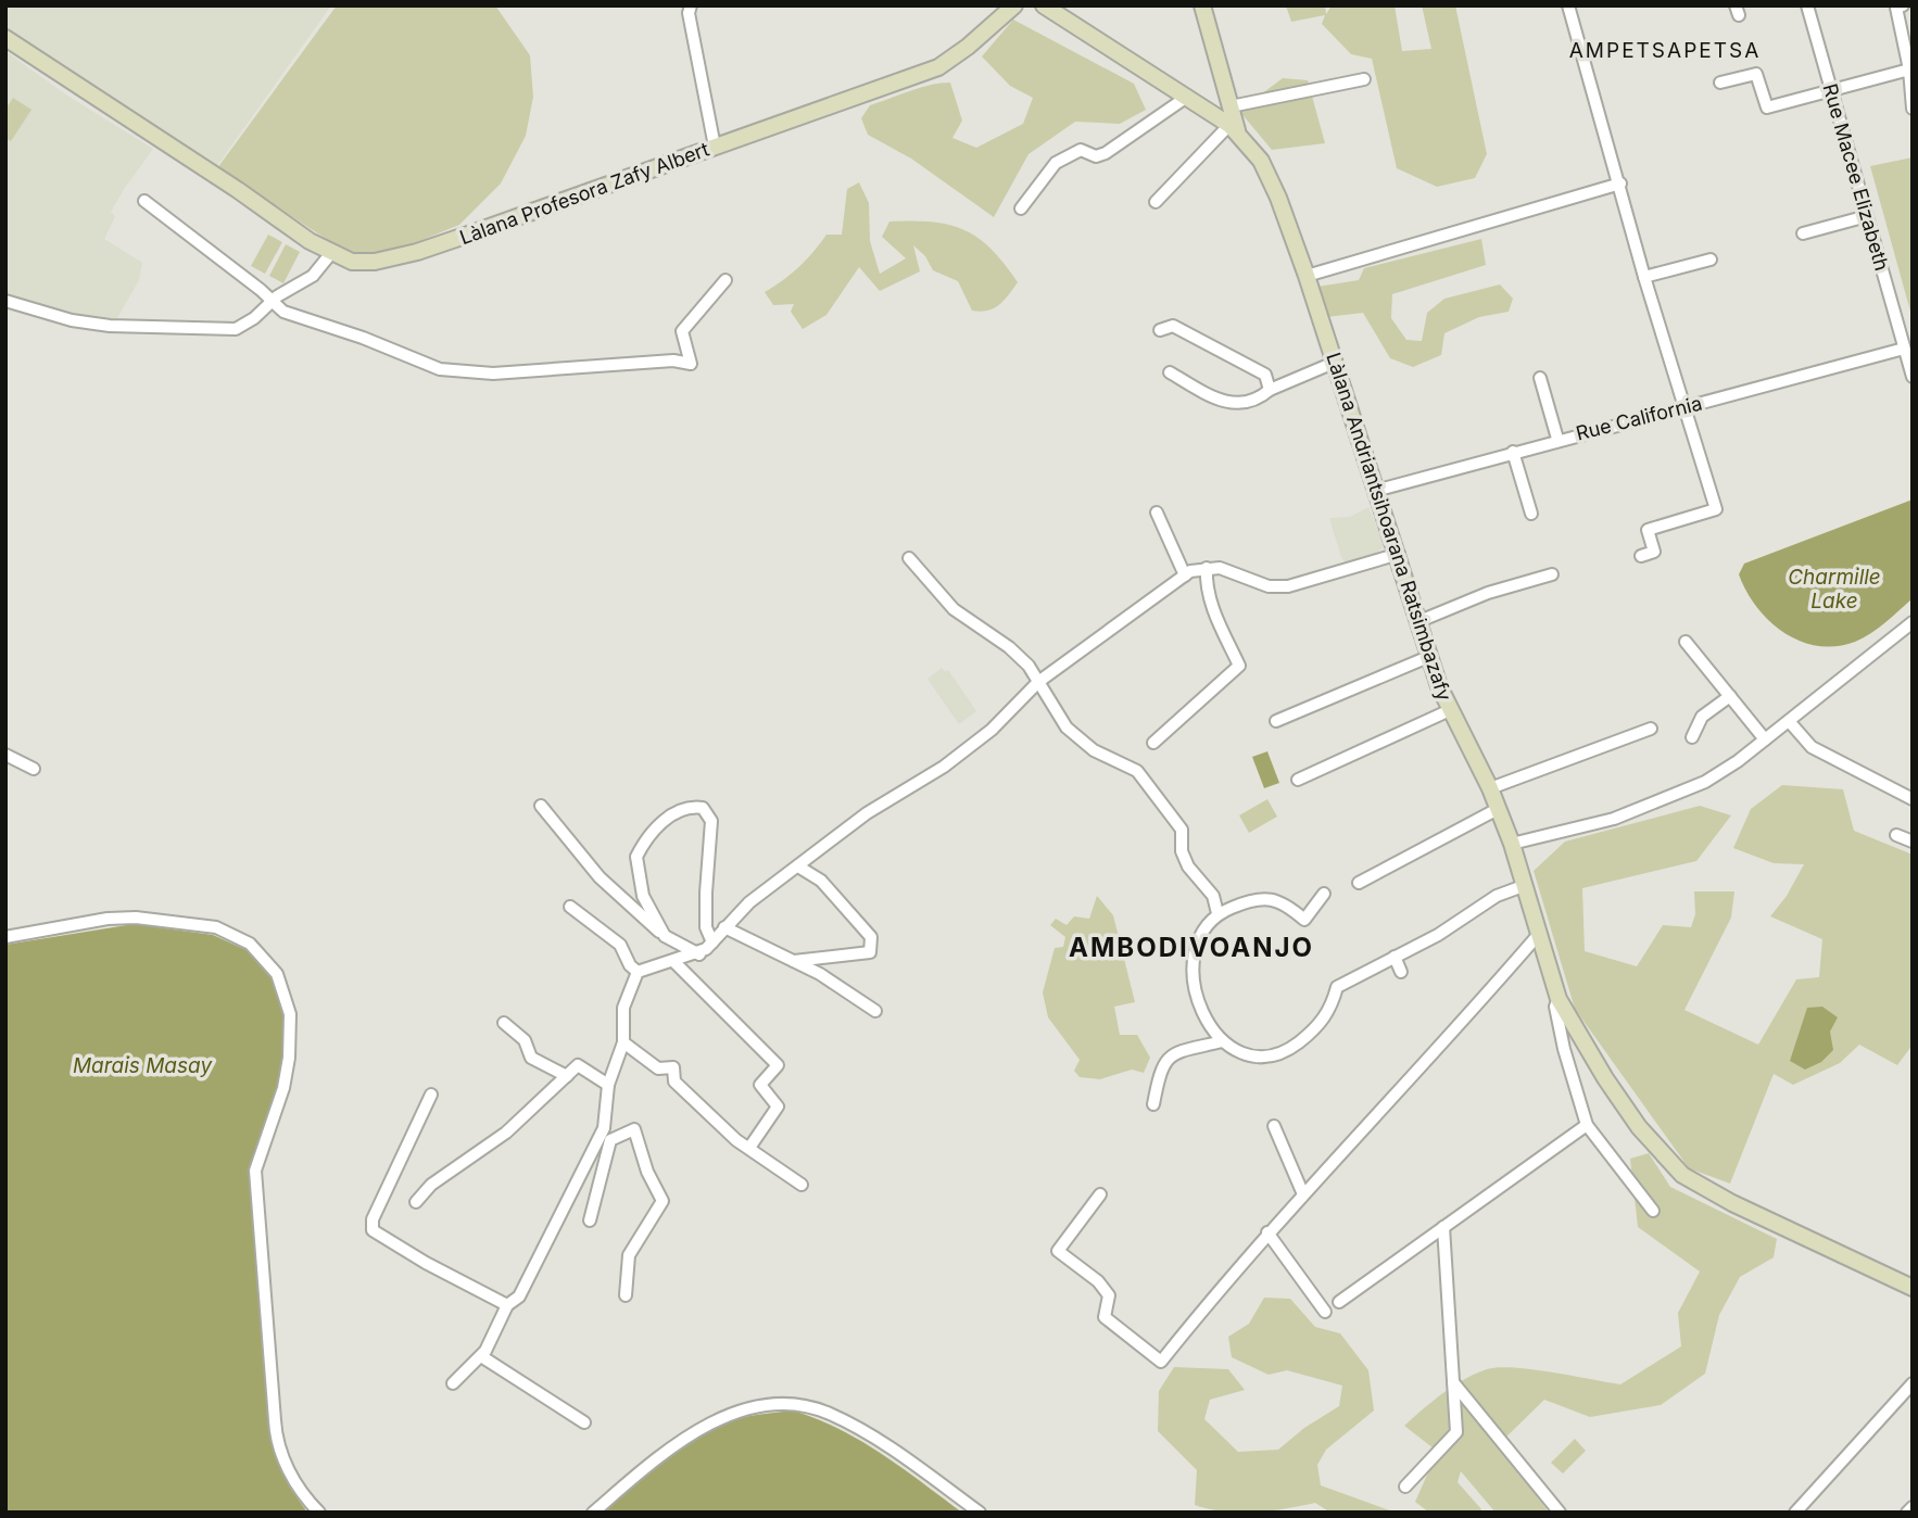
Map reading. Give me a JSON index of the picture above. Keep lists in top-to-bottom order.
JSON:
{
  "streets": {
    "main road": ["Làlana Profesora Zafy Albert", "Làlana Andriantsihoarana Ratsimbazafy"],
    "street": ["Rue Macee Elizabeth", "Rue California"]
  },
  "crossings": [
    ["Rue Macee Elizabeth", "Rue California"],
    ["Rue California", "Làlana Andriantsihoarana Ratsimbazafy"]
  ],
  "districts": ["AMPETSAPETSA", "AMBODIVOANJO"],
  "water": ["Charmille Lake", "Marais Masay"]
}
